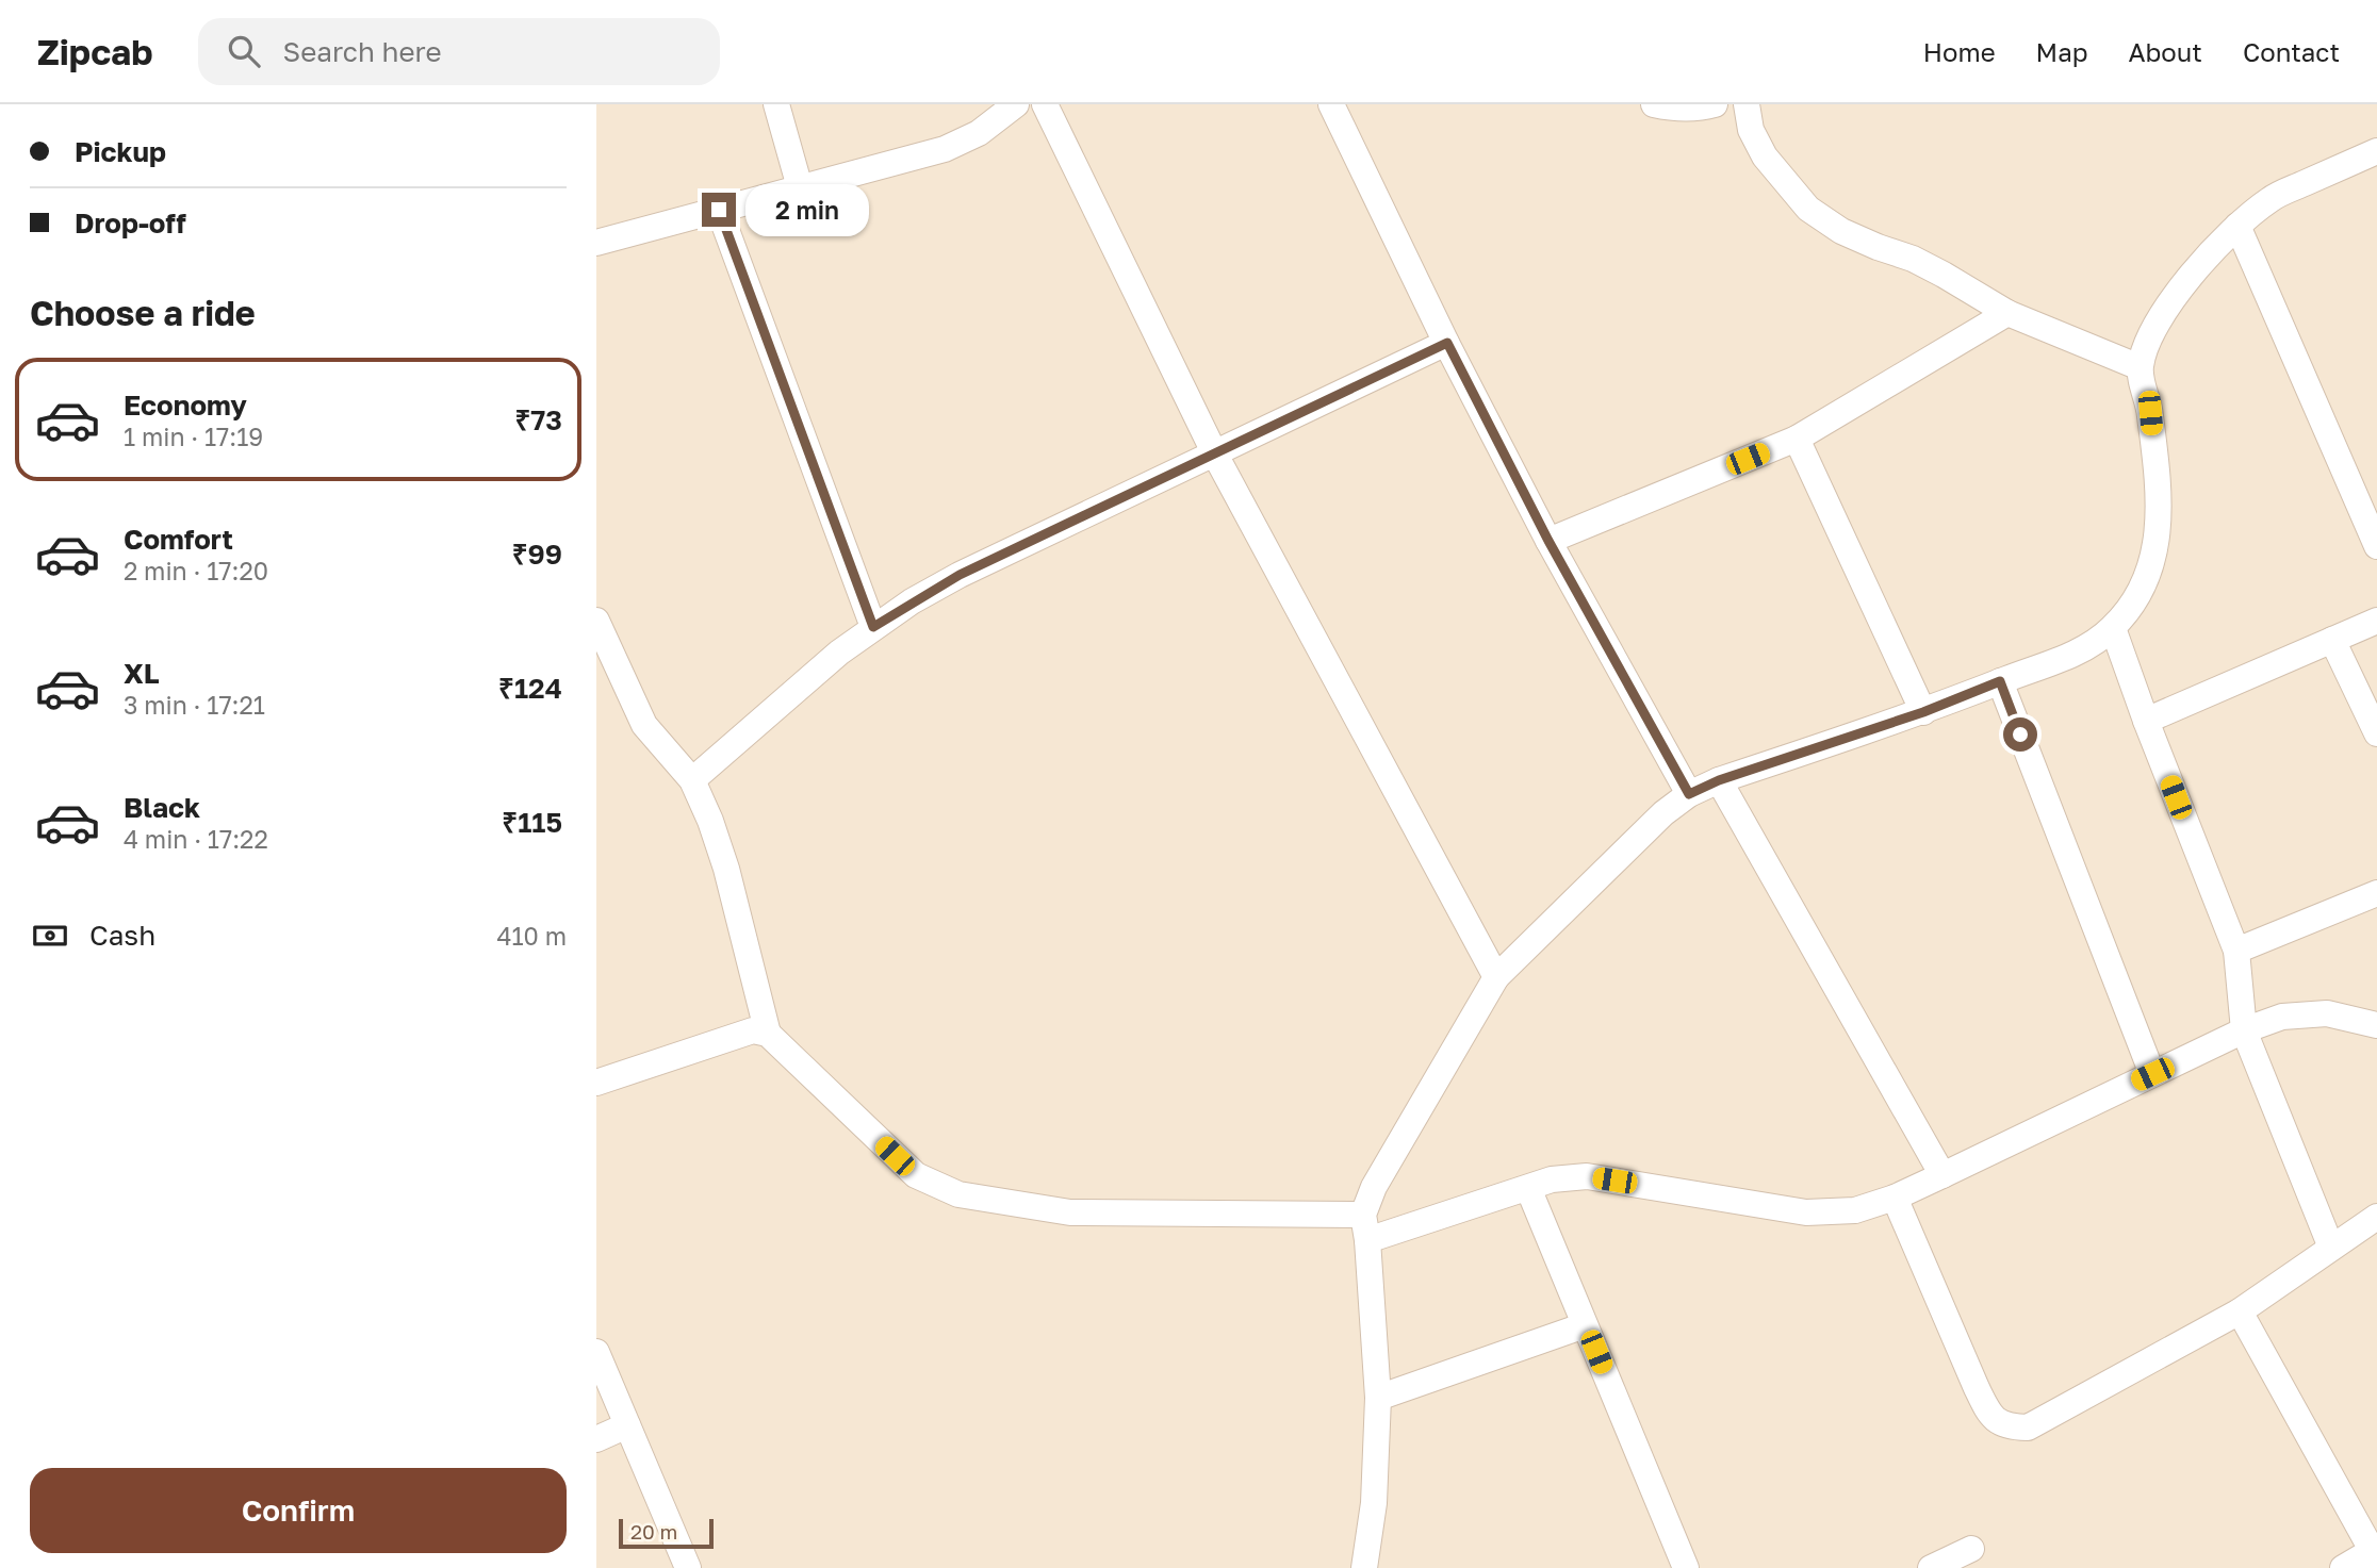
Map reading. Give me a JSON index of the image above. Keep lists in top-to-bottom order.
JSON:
{
  "scale_bar": "20 m",
  "page": {
    "header": "Zipcab",
    "search": "Search here",
    "nav": [
      "Home",
      "Map",
      "About",
      "Contact"
    ],
    "banner": ["Pickup", "Drop-off"],
    "bubble": "2 min",
    "heading": "Choose a ride",
    "list": [
      {
        "name": "Economy",
        "note": "1 min · 17:19",
        "value": "₹73"
      },
      {
        "name": "Comfort",
        "note": "2 min · 17:20",
        "value": "₹99"
      },
      {
        "name": "XL",
        "note": "3 min · 17:21",
        "value": "₹124"
      },
      {
        "name": "Black",
        "note": "4 min · 17:22",
        "value": "₹115"
      }
    ],
    "pay": ["Cash", "410 m"],
    "buttons": "Confirm",
    "scale": "20 m"
  }
}
